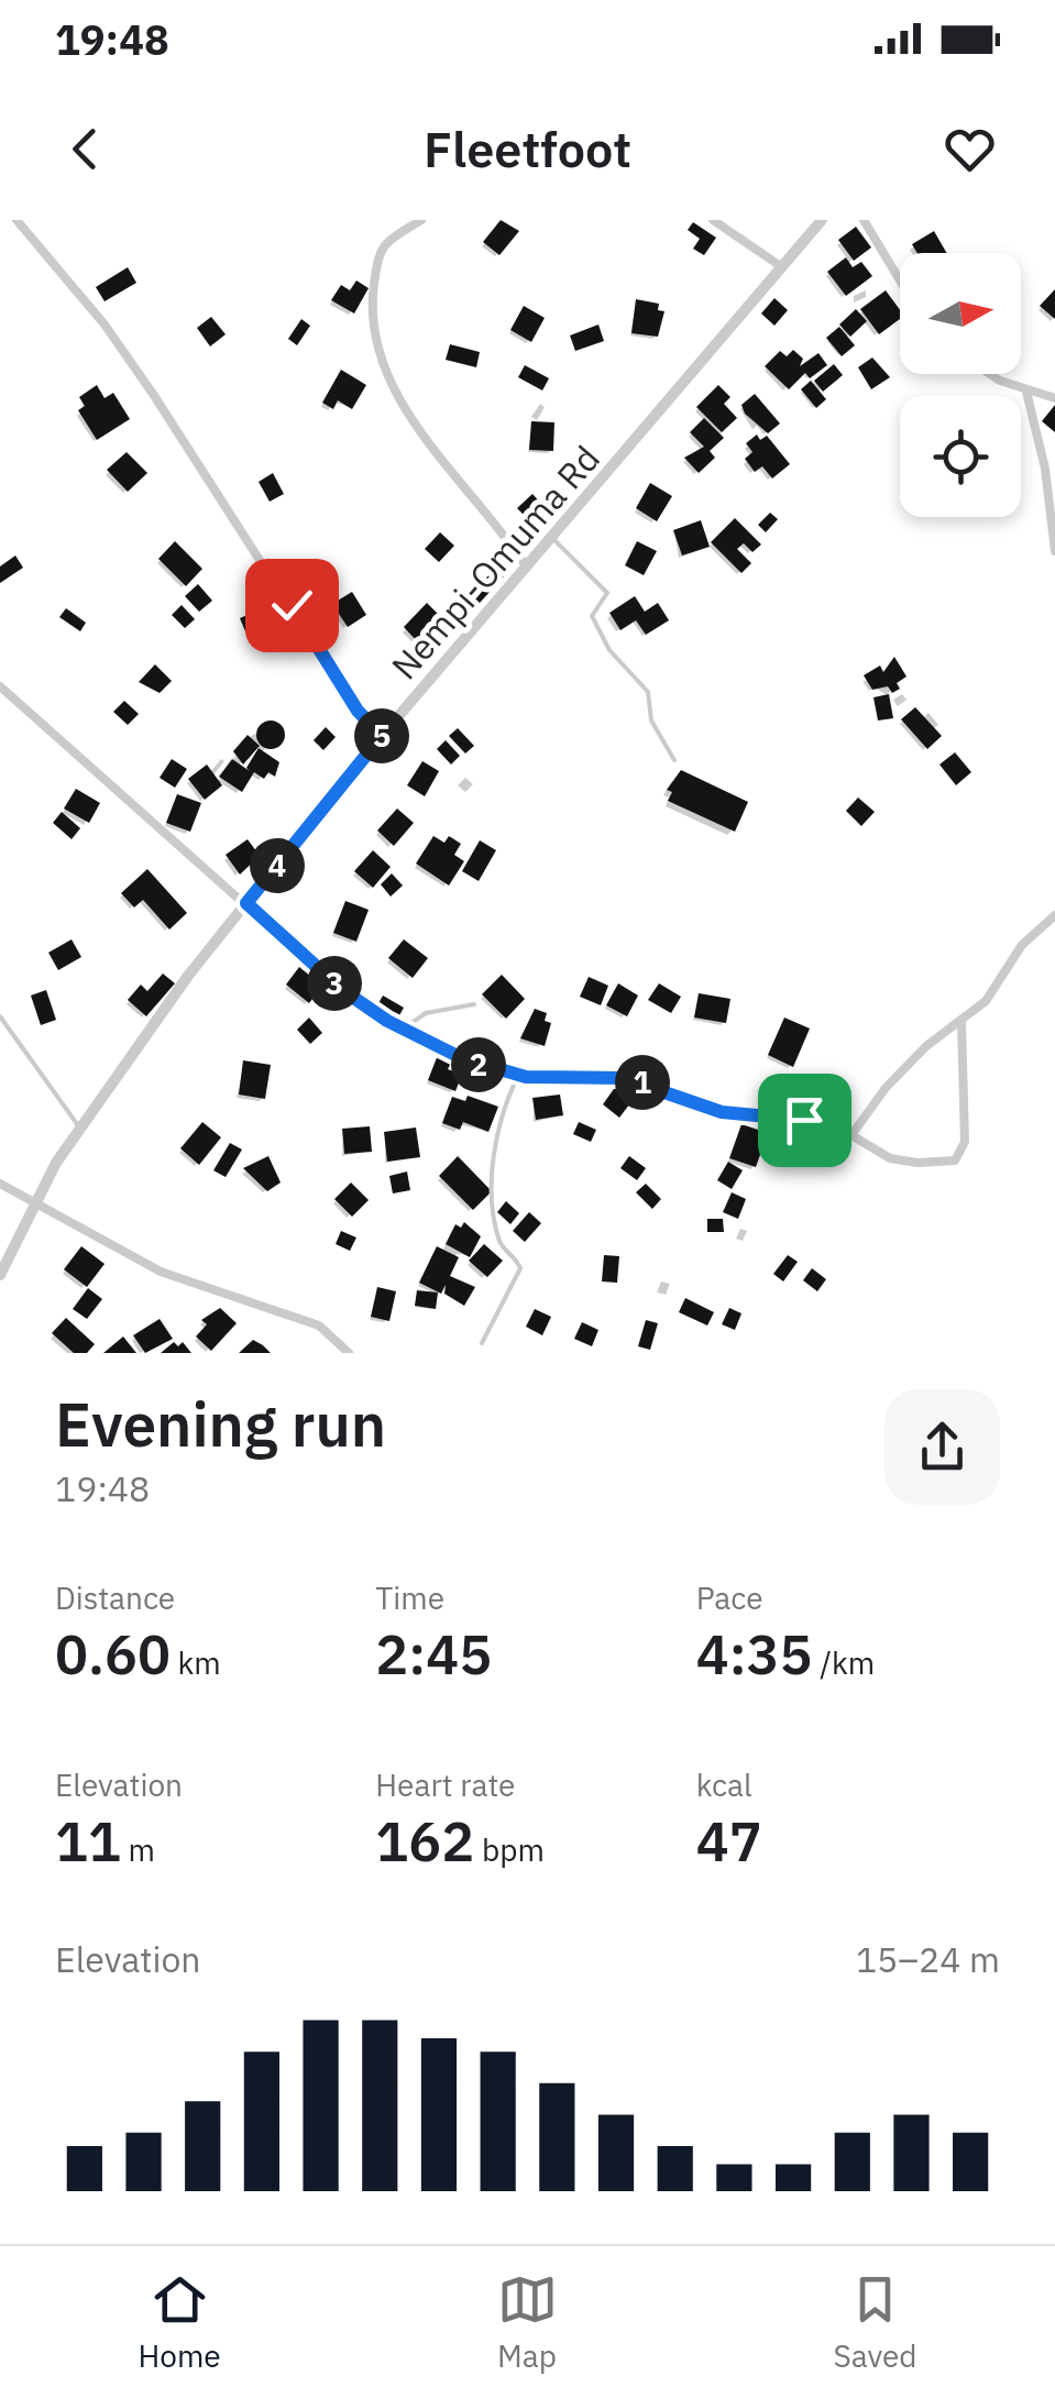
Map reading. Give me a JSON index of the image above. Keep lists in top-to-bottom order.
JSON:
{
  "streets": {
    "street": ["Nempi-Omuma Rd"]
  },
  "north": "right",
  "page": {
    "status": "19:48",
    "header": "Fleetfoot",
    "pins": [
      "5",
      "4",
      "3",
      "2",
      "1"
    ],
    "heading": ["Evening run", "19:48"],
    "stats": [
      ["Distance", "0.60 km"],
      ["Time", "2:45"],
      ["Pace", "4:35 /km"],
      ["Elevation", "11 m"],
      ["Heart rate", "162 bpm"],
      ["kcal", "47"]
    ],
    "chart": ["Elevation", "15–24 m"],
    "tabs": ["Home", "Map", "Saved"]
  }
}
